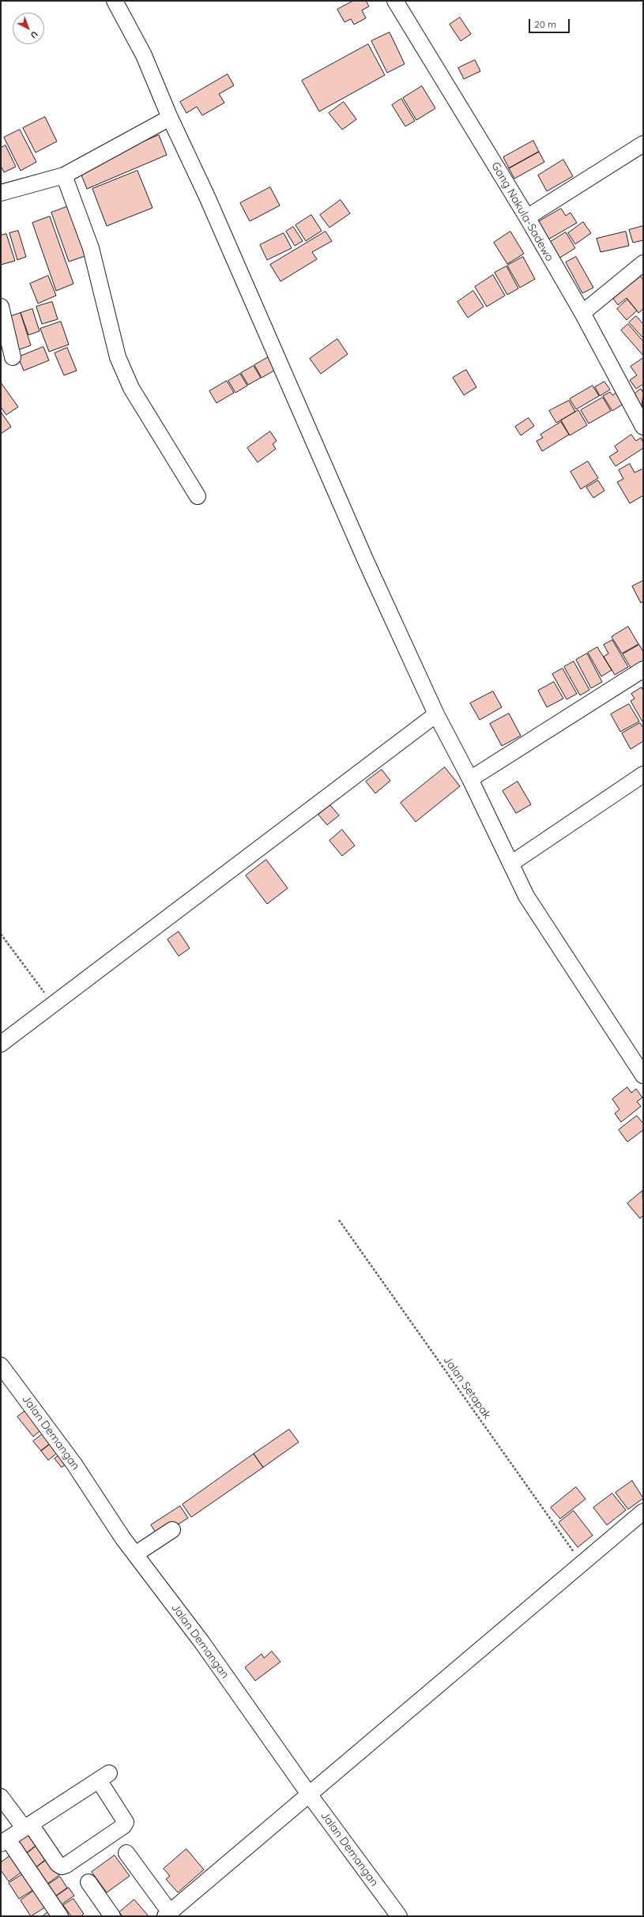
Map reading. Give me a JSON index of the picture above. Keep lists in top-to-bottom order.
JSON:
{
  "streets": {
    "street": ["Gang Nakula-Sadewo", "Jalan Demangan"],
    "path": ["Jalan Setapak"]
  },
  "scale_bar": "20 m",
  "north": "bottom right"
}
